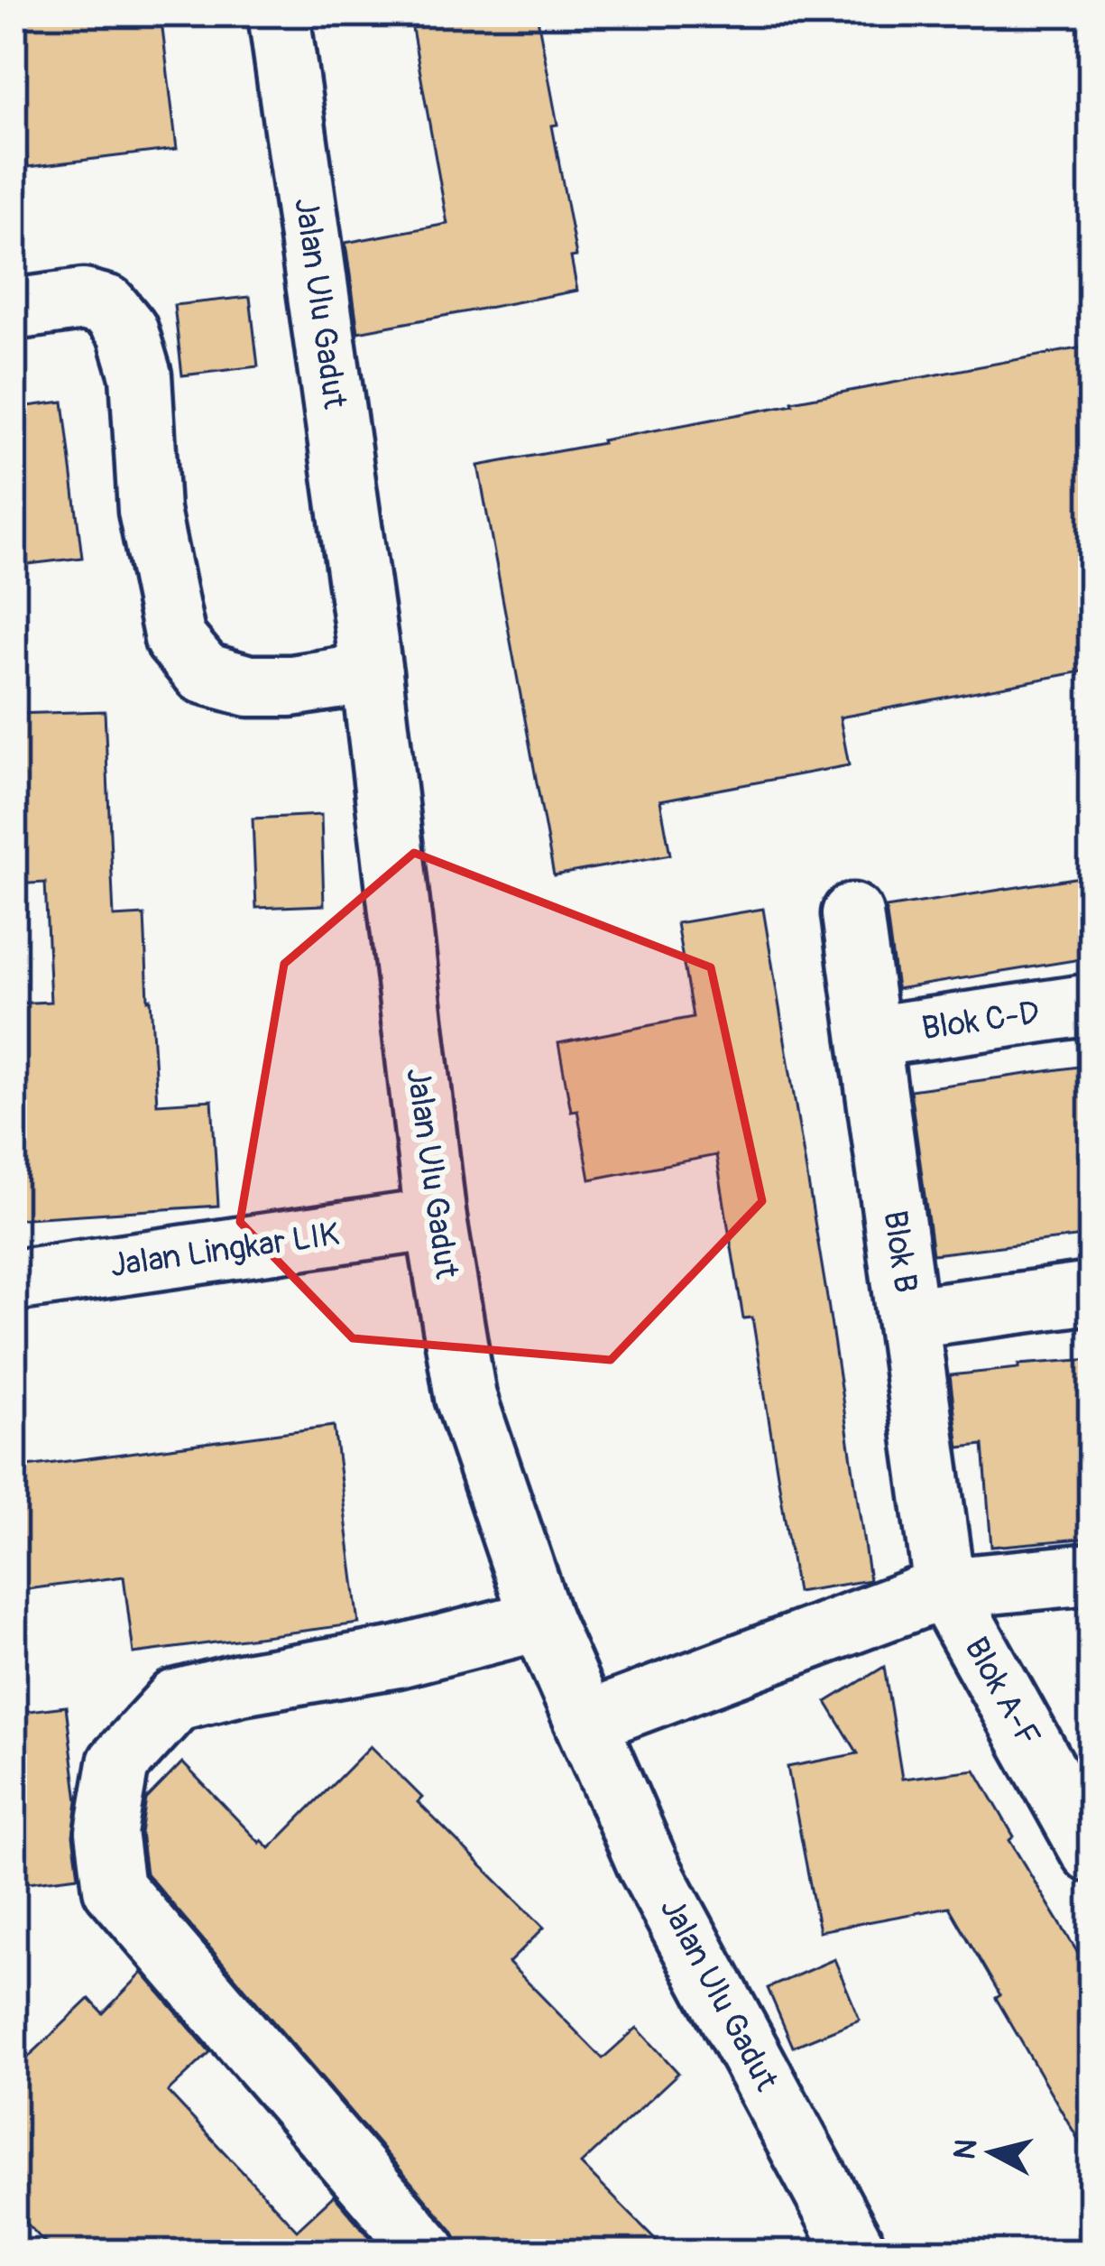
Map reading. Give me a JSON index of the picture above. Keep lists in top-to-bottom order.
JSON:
{
  "streets": {
    "street": [
      "Jalan Ulu Gadut",
      "Blok C-D",
      "Jalan Lingkar LIK",
      "Blok B",
      "Blok A-F"
    ]
  },
  "crossings": [
    ["Jalan Ulu Gadut", "Jalan Lingkar LIK"],
    ["Blok C-D", "Blok B"],
    ["Blok B", "Blok A-F"]
  ],
  "north": "left"
}
